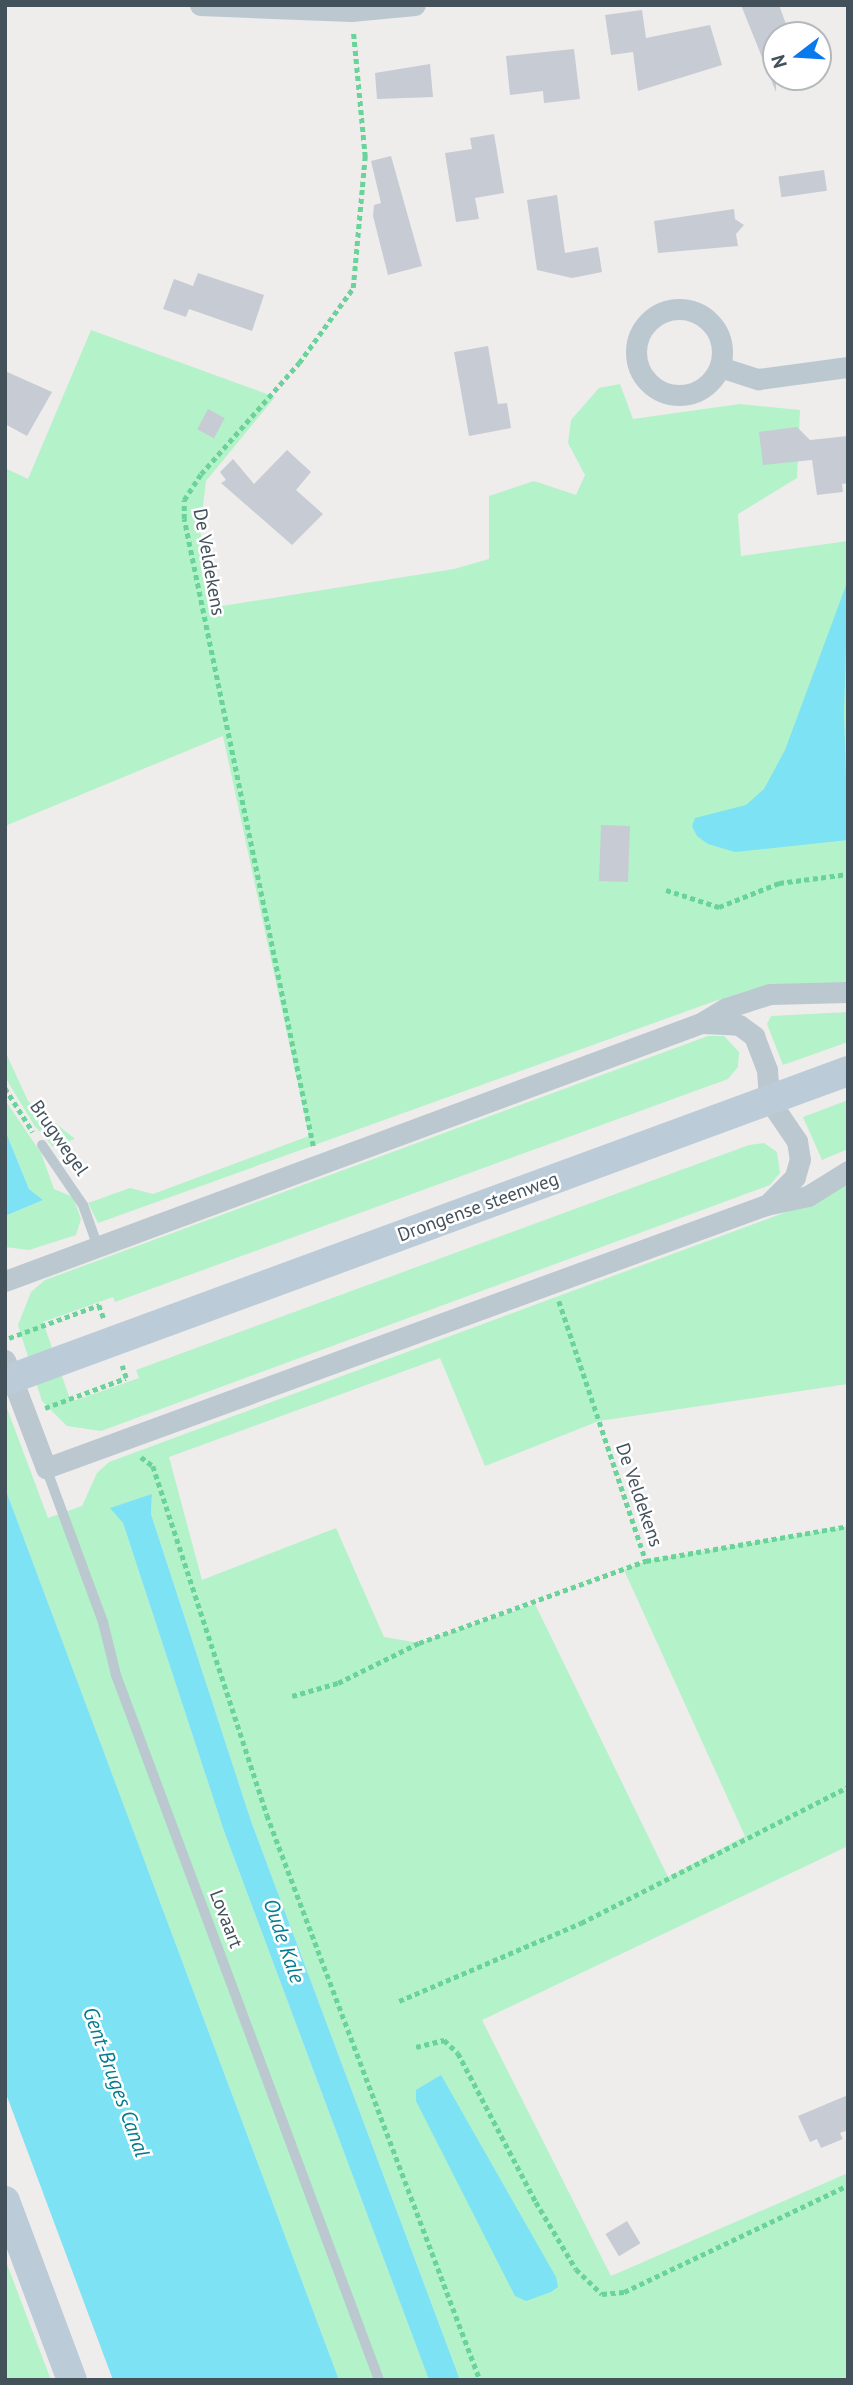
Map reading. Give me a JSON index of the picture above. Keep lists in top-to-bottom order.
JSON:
{
  "streets": {
    "street": ["Drongense steenweg"],
    "lane": ["Brugwegel", "Lovaart"],
    "path": ["De Veldekens"]
  },
  "water": ["Oude Kale", "Gent-Bruges Canal"],
  "north": "left"
}
